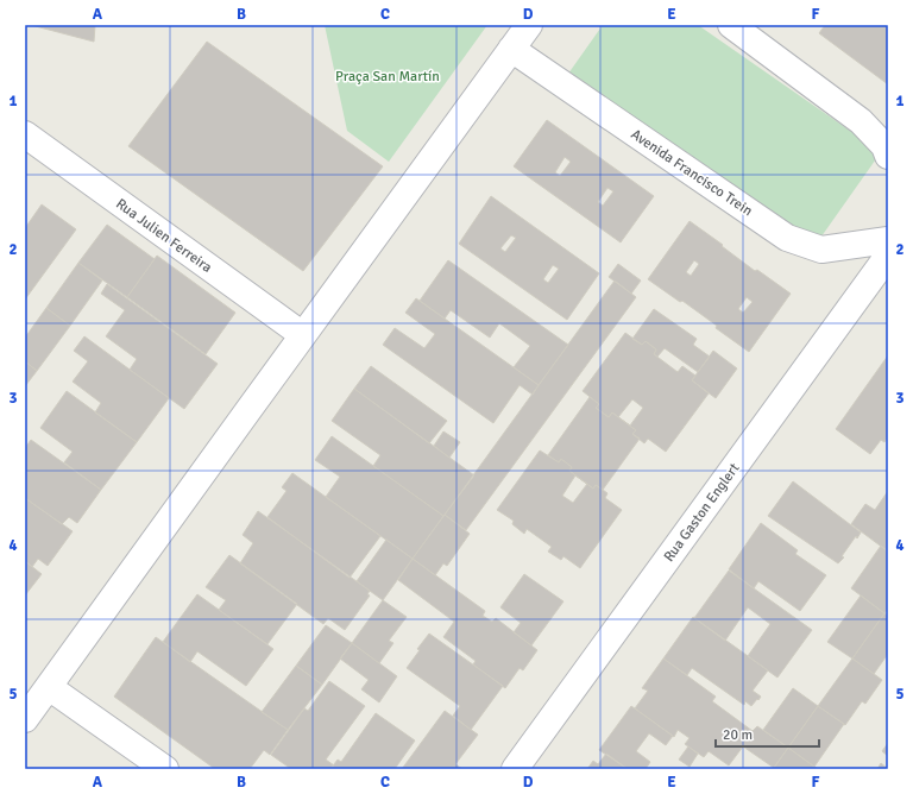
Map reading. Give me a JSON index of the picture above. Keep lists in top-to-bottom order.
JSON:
{
  "streets": {
    "street": ["Avenida Francisco Trein", "Rua Julien Ferreira", "Rua Gaston Englert"]
  },
  "parks": ["Praça San Martín"],
  "scale_bar": "20 m",
  "grid": {
    "columns": [
      "A",
      "B",
      "C",
      "D",
      "E",
      "F"
    ],
    "rows": [
      "1",
      "2",
      "3",
      "4",
      "5"
    ]
  }
}
